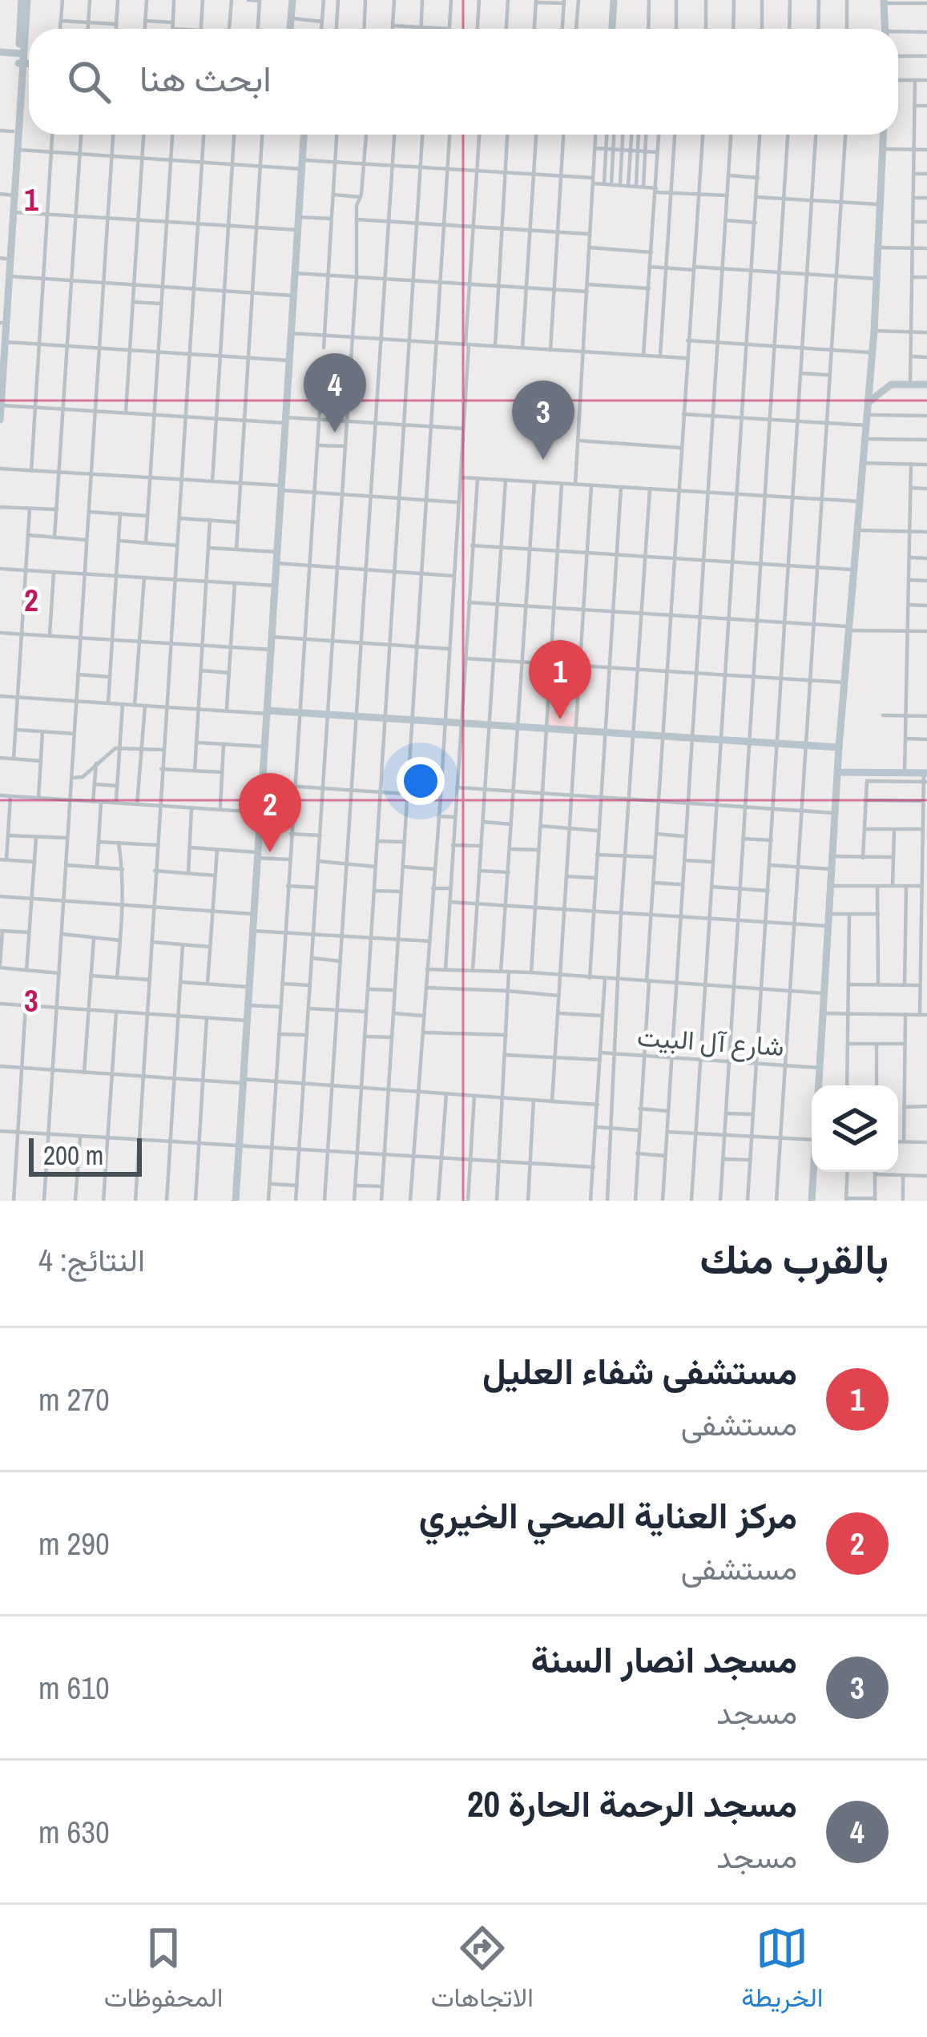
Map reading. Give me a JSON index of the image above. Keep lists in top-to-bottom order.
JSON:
{
  "streets": {
    "street": ["شارع آل البيت"]
  },
  "scale_bar": "200 m",
  "page": {
    "search": "ابحث هنا",
    "pins": [
      "4",
      "3",
      "1",
      "2"
    ],
    "scale": "200 m",
    "heading": ["بالقرب منك", "النتائج: 4"],
    "list": [
      {
        "mark": "1",
        "name": "مستشفى شفاء العليل",
        "note": "مستشفى",
        "value": "270 m"
      },
      {
        "mark": "2",
        "name": "مركز العناية الصحي الخيري",
        "note": "مستشفى",
        "value": "290 m"
      },
      {
        "mark": "3",
        "name": "مسجد انصار السنة",
        "note": "مسجد",
        "value": "610 m"
      },
      {
        "mark": "4",
        "name": "مسجد الرحمة الحارة 20",
        "note": "مسجد",
        "value": "630 m"
      }
    ],
    "nav": ["الخريطة", "الاتجاهات", "المحفوظات"]
  },
  "grid": {
    "rows": ["1", "2", "3"]
  }
}
